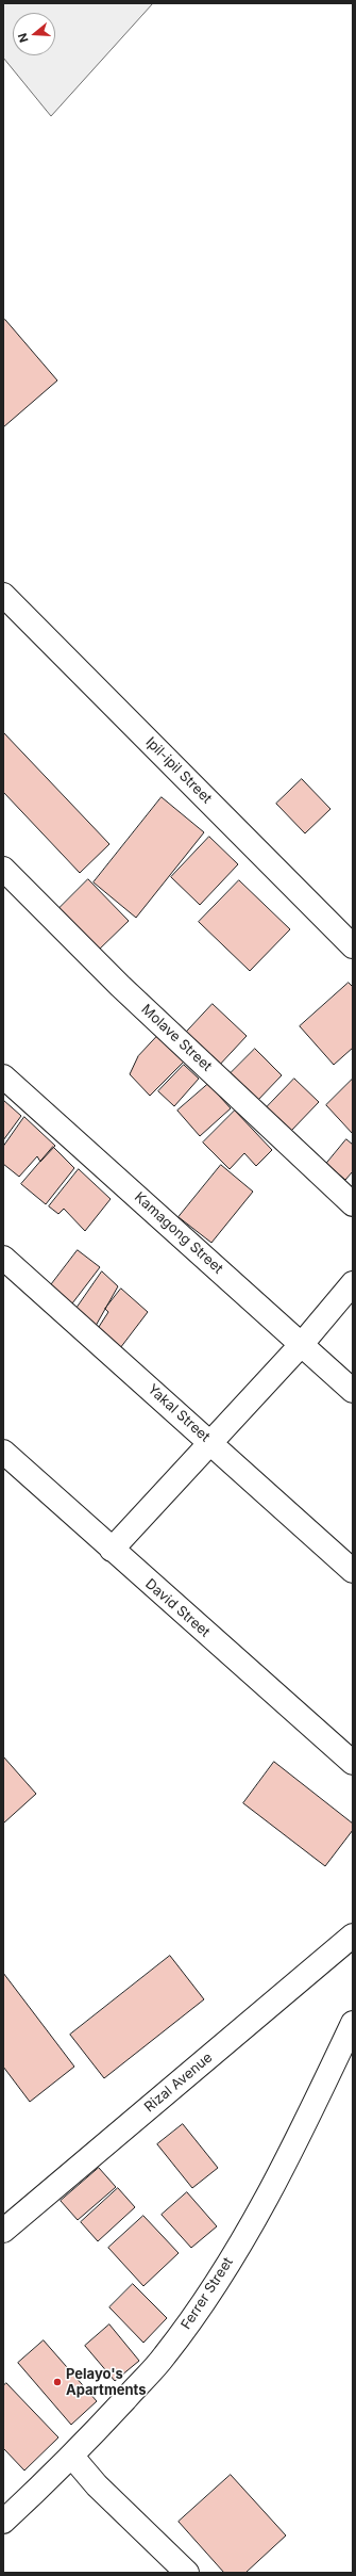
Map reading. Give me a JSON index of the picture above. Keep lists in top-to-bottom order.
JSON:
{
  "streets": {
    "street": [
      "Ipil-ipil Street",
      "Molave Street",
      "Kamagong Street",
      "Yakal Street",
      "David Street",
      "Rizal Avenue",
      "Ferrer Street"
    ]
  },
  "places": ["Pelayo's Apartments"],
  "north": "left"
}
